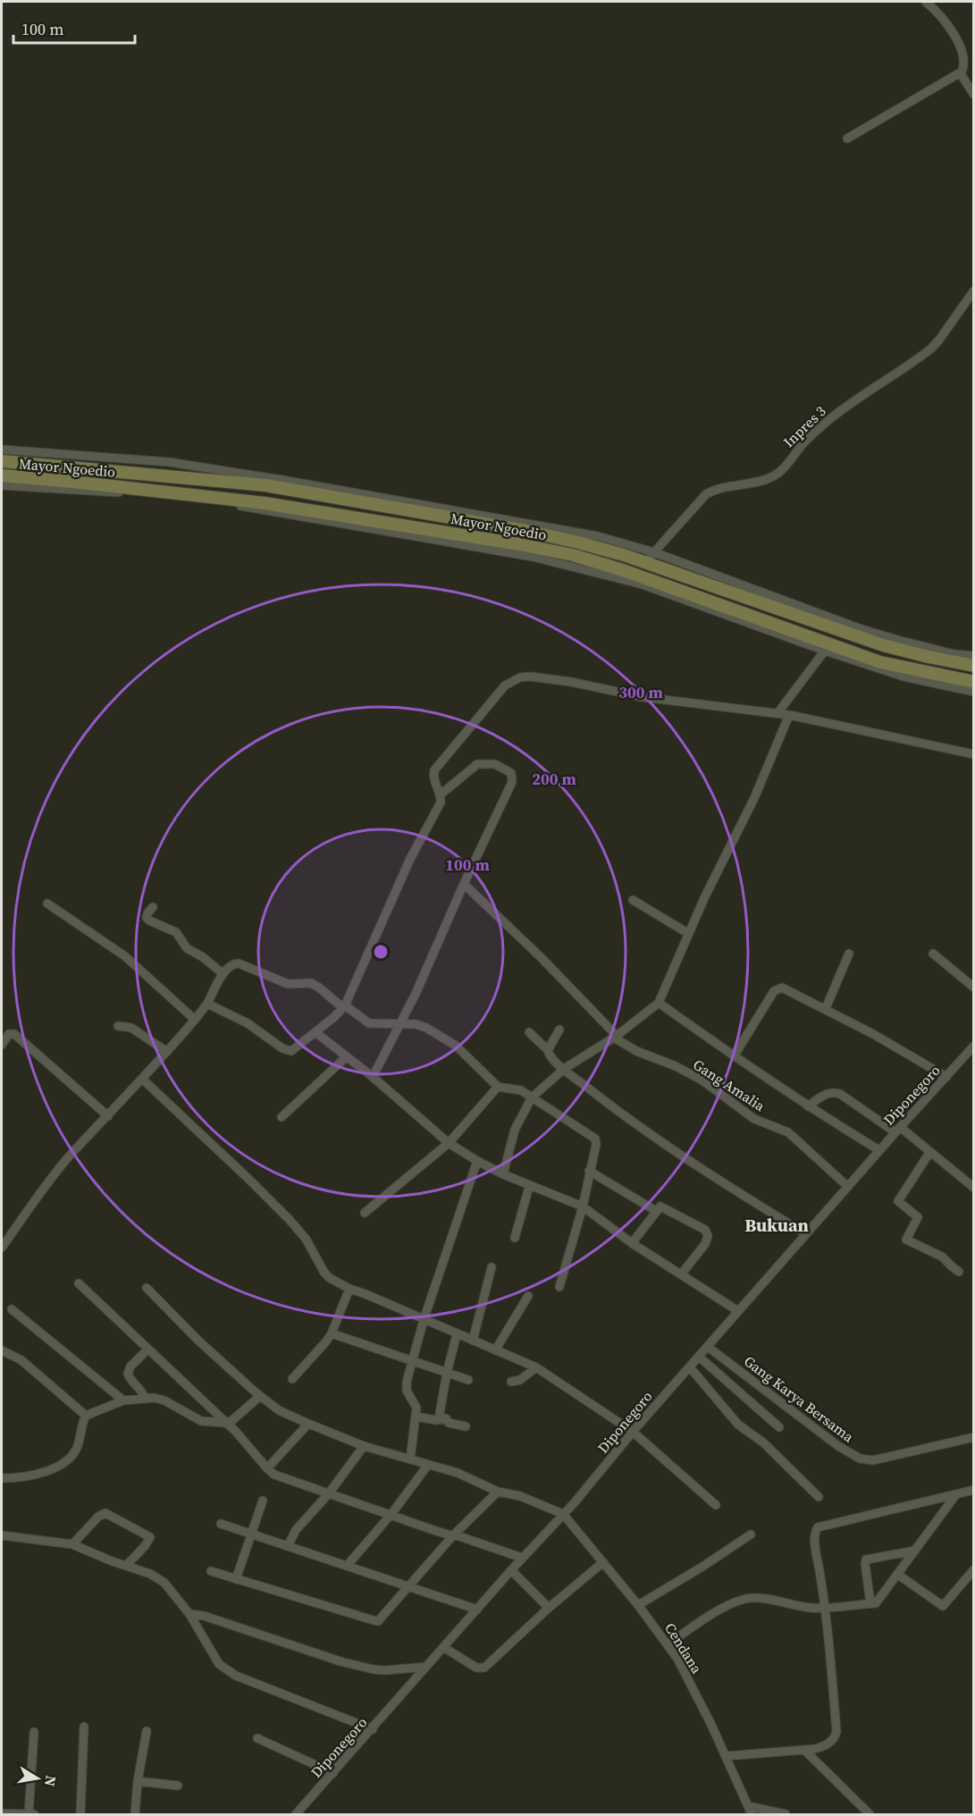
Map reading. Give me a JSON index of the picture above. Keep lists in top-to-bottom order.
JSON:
{
  "streets": {
    "street": [
      "Inpres 3",
      "Mayor Ngoedio",
      "Gang Amalia",
      "Diponegoro",
      "Gang Karya Bersama",
      "Cendana"
    ]
  },
  "crossings": [
    ["Inpres 3", "Mayor Ngoedio"],
    ["Gang Amalia", "Diponegoro"],
    ["Diponegoro", "Gang Karya Bersama"],
    ["Diponegoro", "Cendana"]
  ],
  "districts": ["Bukuan"],
  "scale_bar": "100 m",
  "north": "right",
  "rings": ["300 m", "200 m", "100 m"]
}
